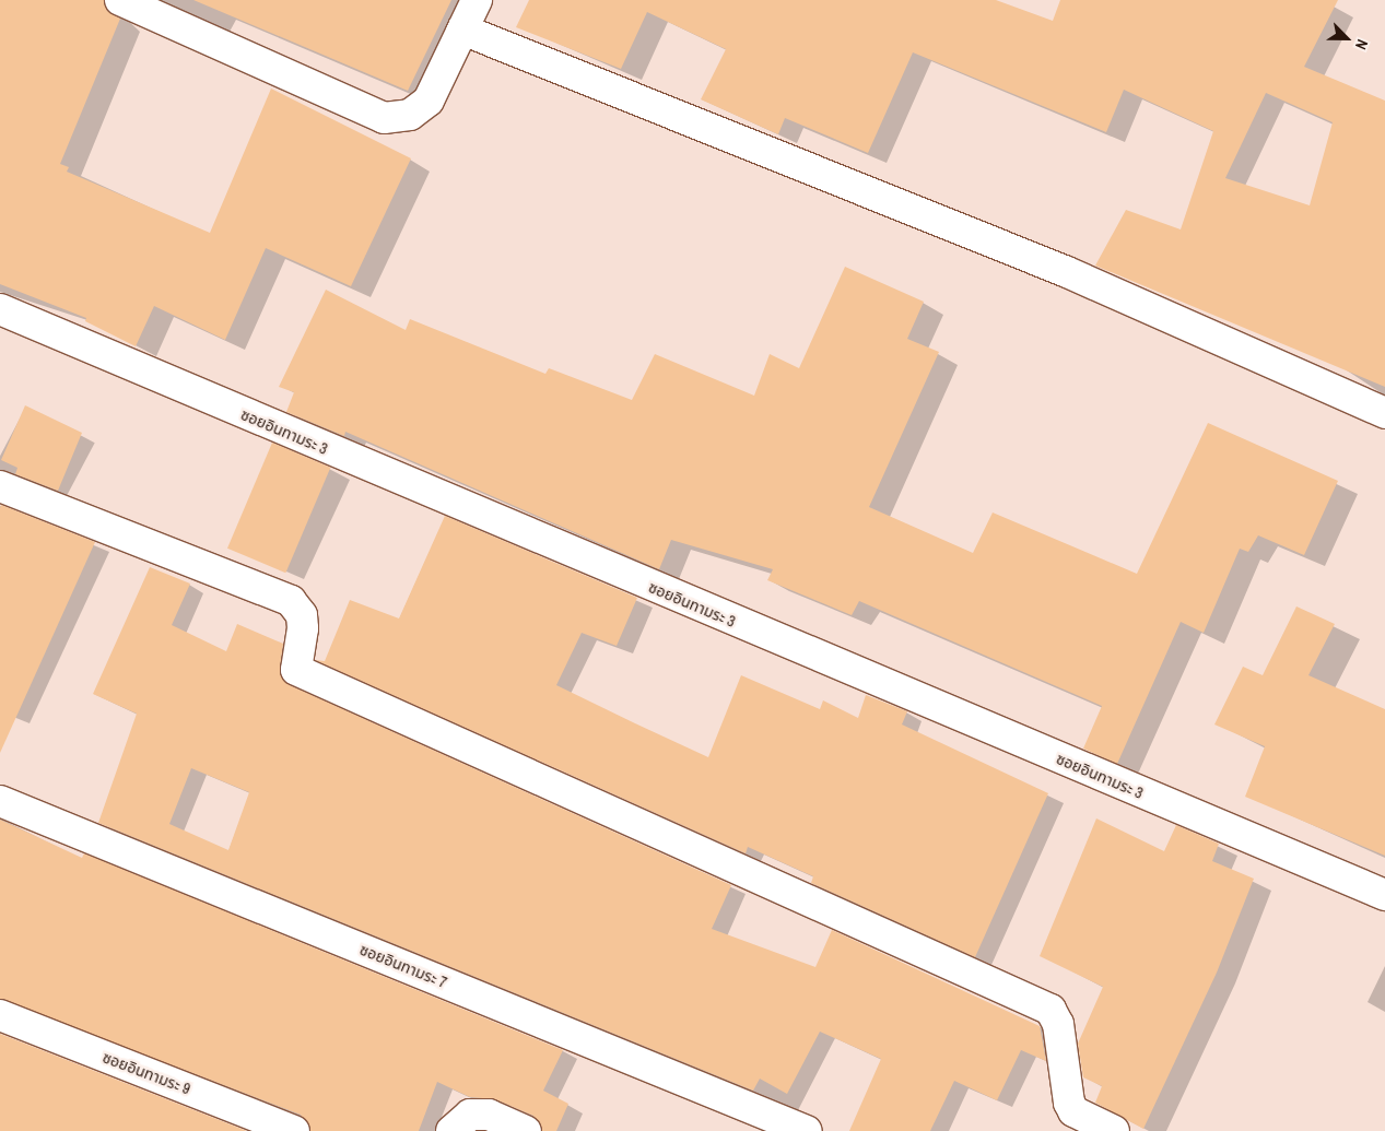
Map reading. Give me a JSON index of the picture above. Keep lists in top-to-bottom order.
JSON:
{
  "streets": {
    "street": ["ซอยอินทามระ 3", "ซอยอินทามระ 7", "ซอยอินทามระ 9"]
  },
  "north": "bottom right"
}
